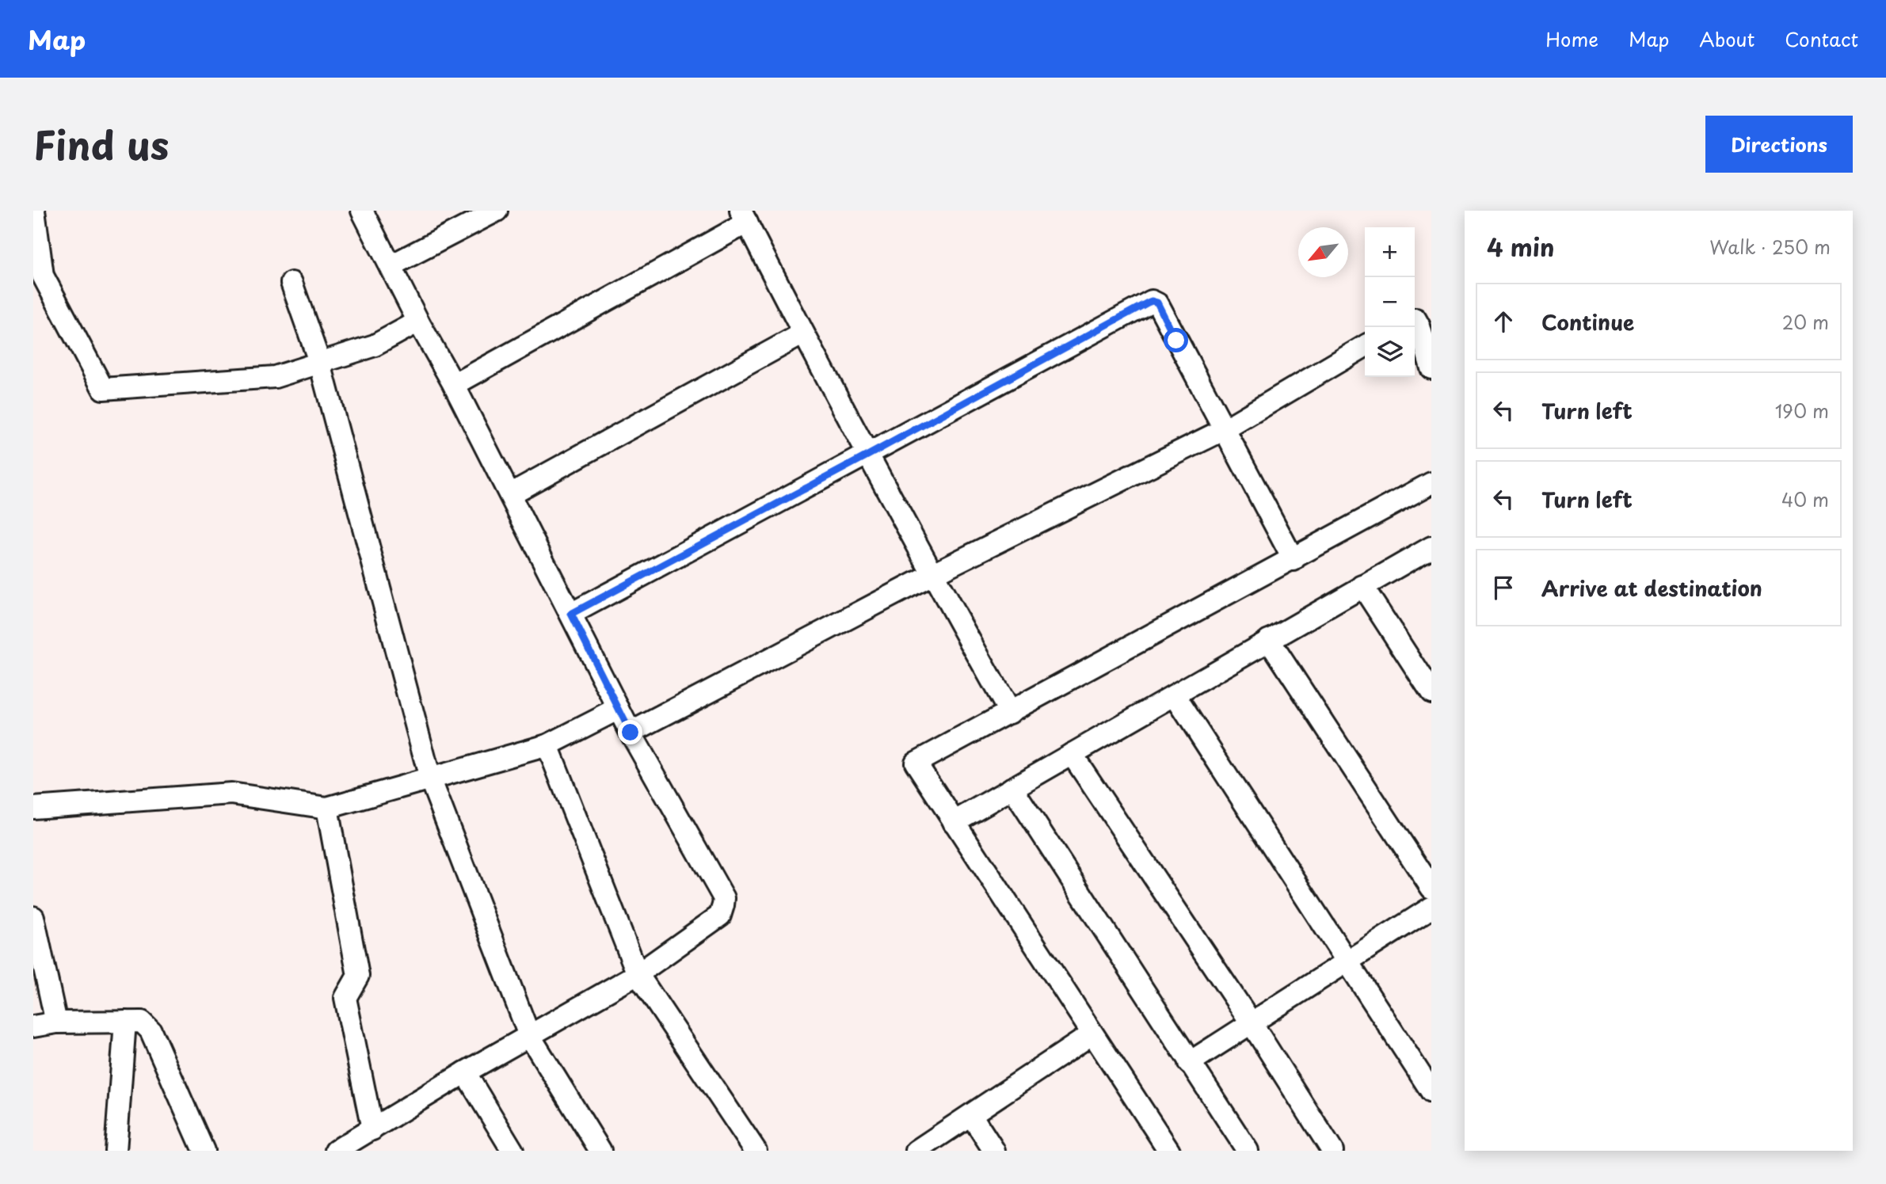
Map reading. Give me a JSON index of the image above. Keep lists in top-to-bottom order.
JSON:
{
  "north": "bottom left",
  "page": {
    "header": "Map",
    "nav": [
      "Home",
      "Map",
      "About",
      "Contact"
    ],
    "title": "Find us",
    "buttons": "Directions",
    "heading": ["4 min", "Walk · 250 m"],
    "map_buttons": ["+", "−"],
    "list": [
      ["Continue", "20 m"],
      ["Turn left", "190 m"],
      ["Turn left", "40 m"],
      "Arrive at destination"
    ]
  }
}
